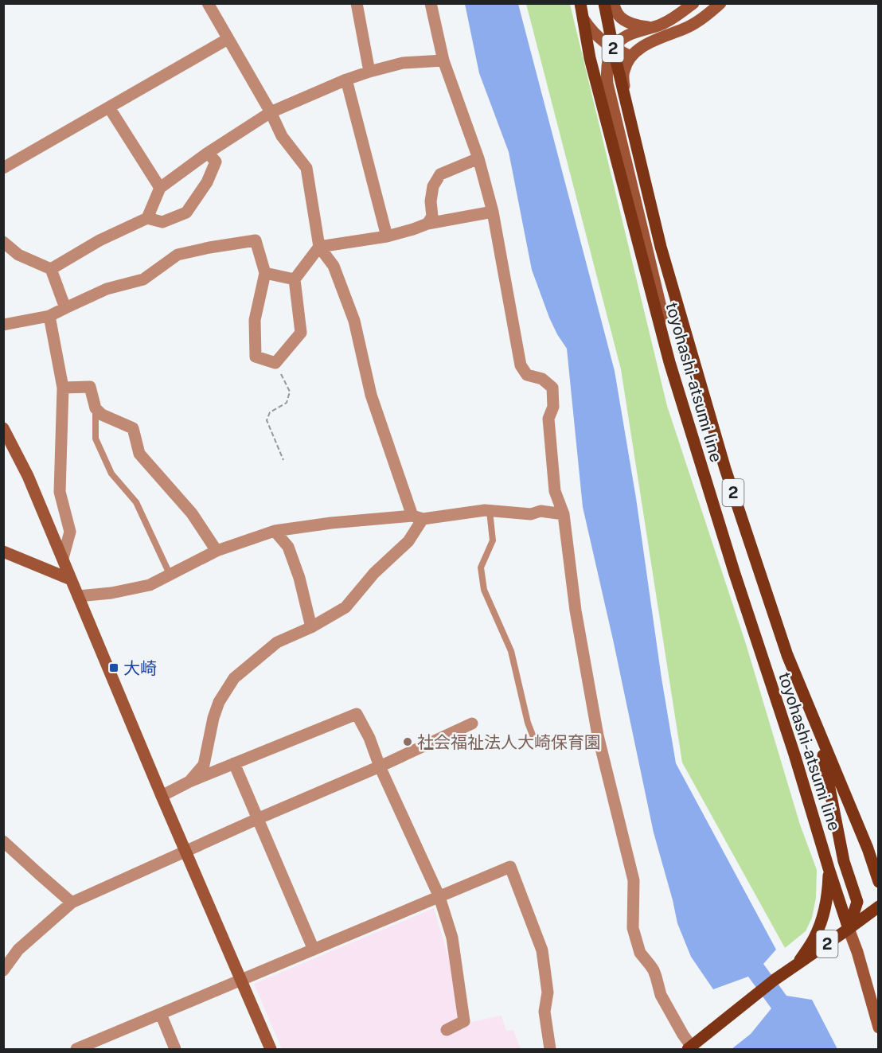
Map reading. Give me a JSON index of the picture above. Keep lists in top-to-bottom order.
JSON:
{
  "streets": {
    "main road": ["2", "toyohashi-atsumi line"]
  },
  "crossings": [
    ["2", "toyohashi-atsumi line"]
  ],
  "places": {
    "transit": ["大崎"],
    "other": ["社会福祉法人大崎保育園"]
  }
}
